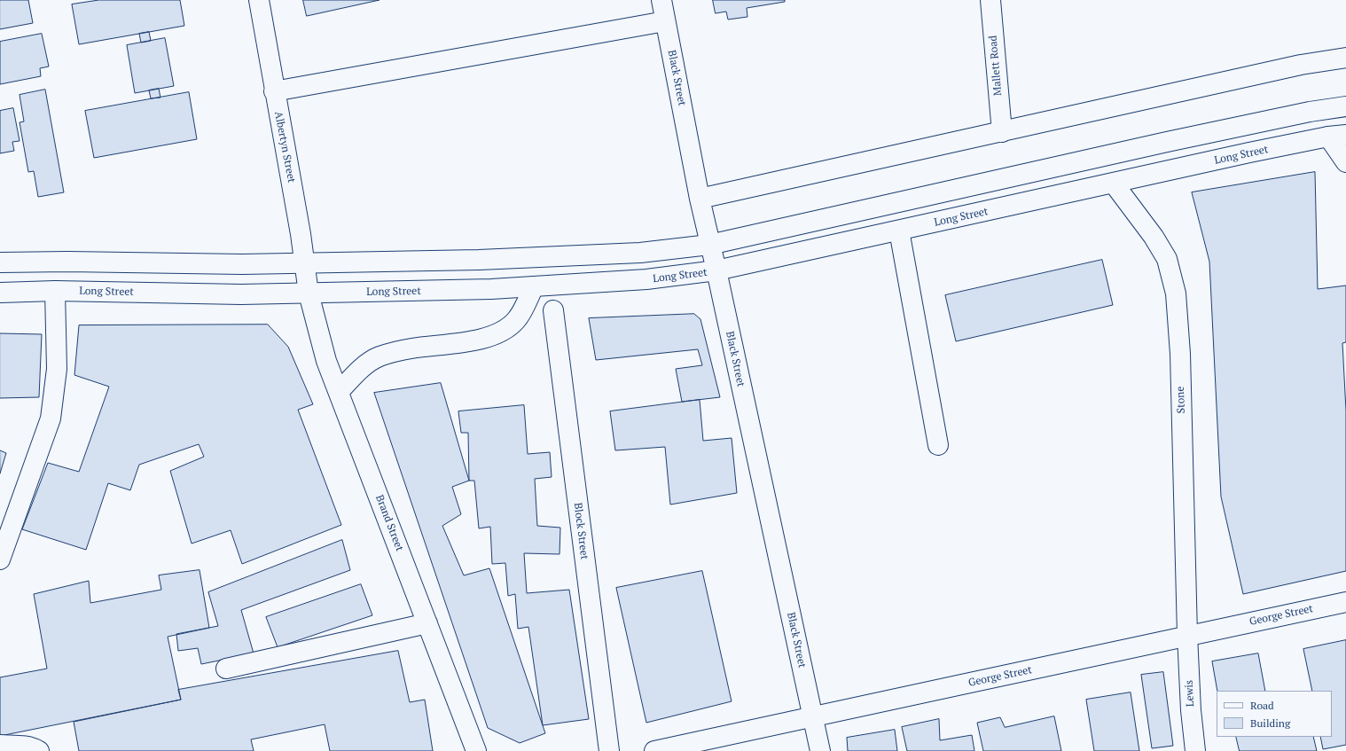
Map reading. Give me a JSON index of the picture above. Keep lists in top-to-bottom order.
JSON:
{
  "streets": {
    "main road": [
      "Mallett Road",
      "Black Street",
      "Albertyn Street",
      "Long Street",
      "Stone",
      "Brand Street",
      "Block Street",
      "George Street",
      "Lewis"
    ]
  },
  "crossings": [
    ["Black Street", "Long Street"],
    ["Black Street", "George Street"],
    ["Albertyn Street", "Long Street"],
    ["Albertyn Street", "Brand Street"],
    ["Long Street", "Stone"],
    ["Long Street", "Brand Street"],
    ["Stone", "George Street"],
    ["Stone", "Lewis"],
    ["George Street", "Lewis"]
  ],
  "legend": ["Road", "Building"]
}
